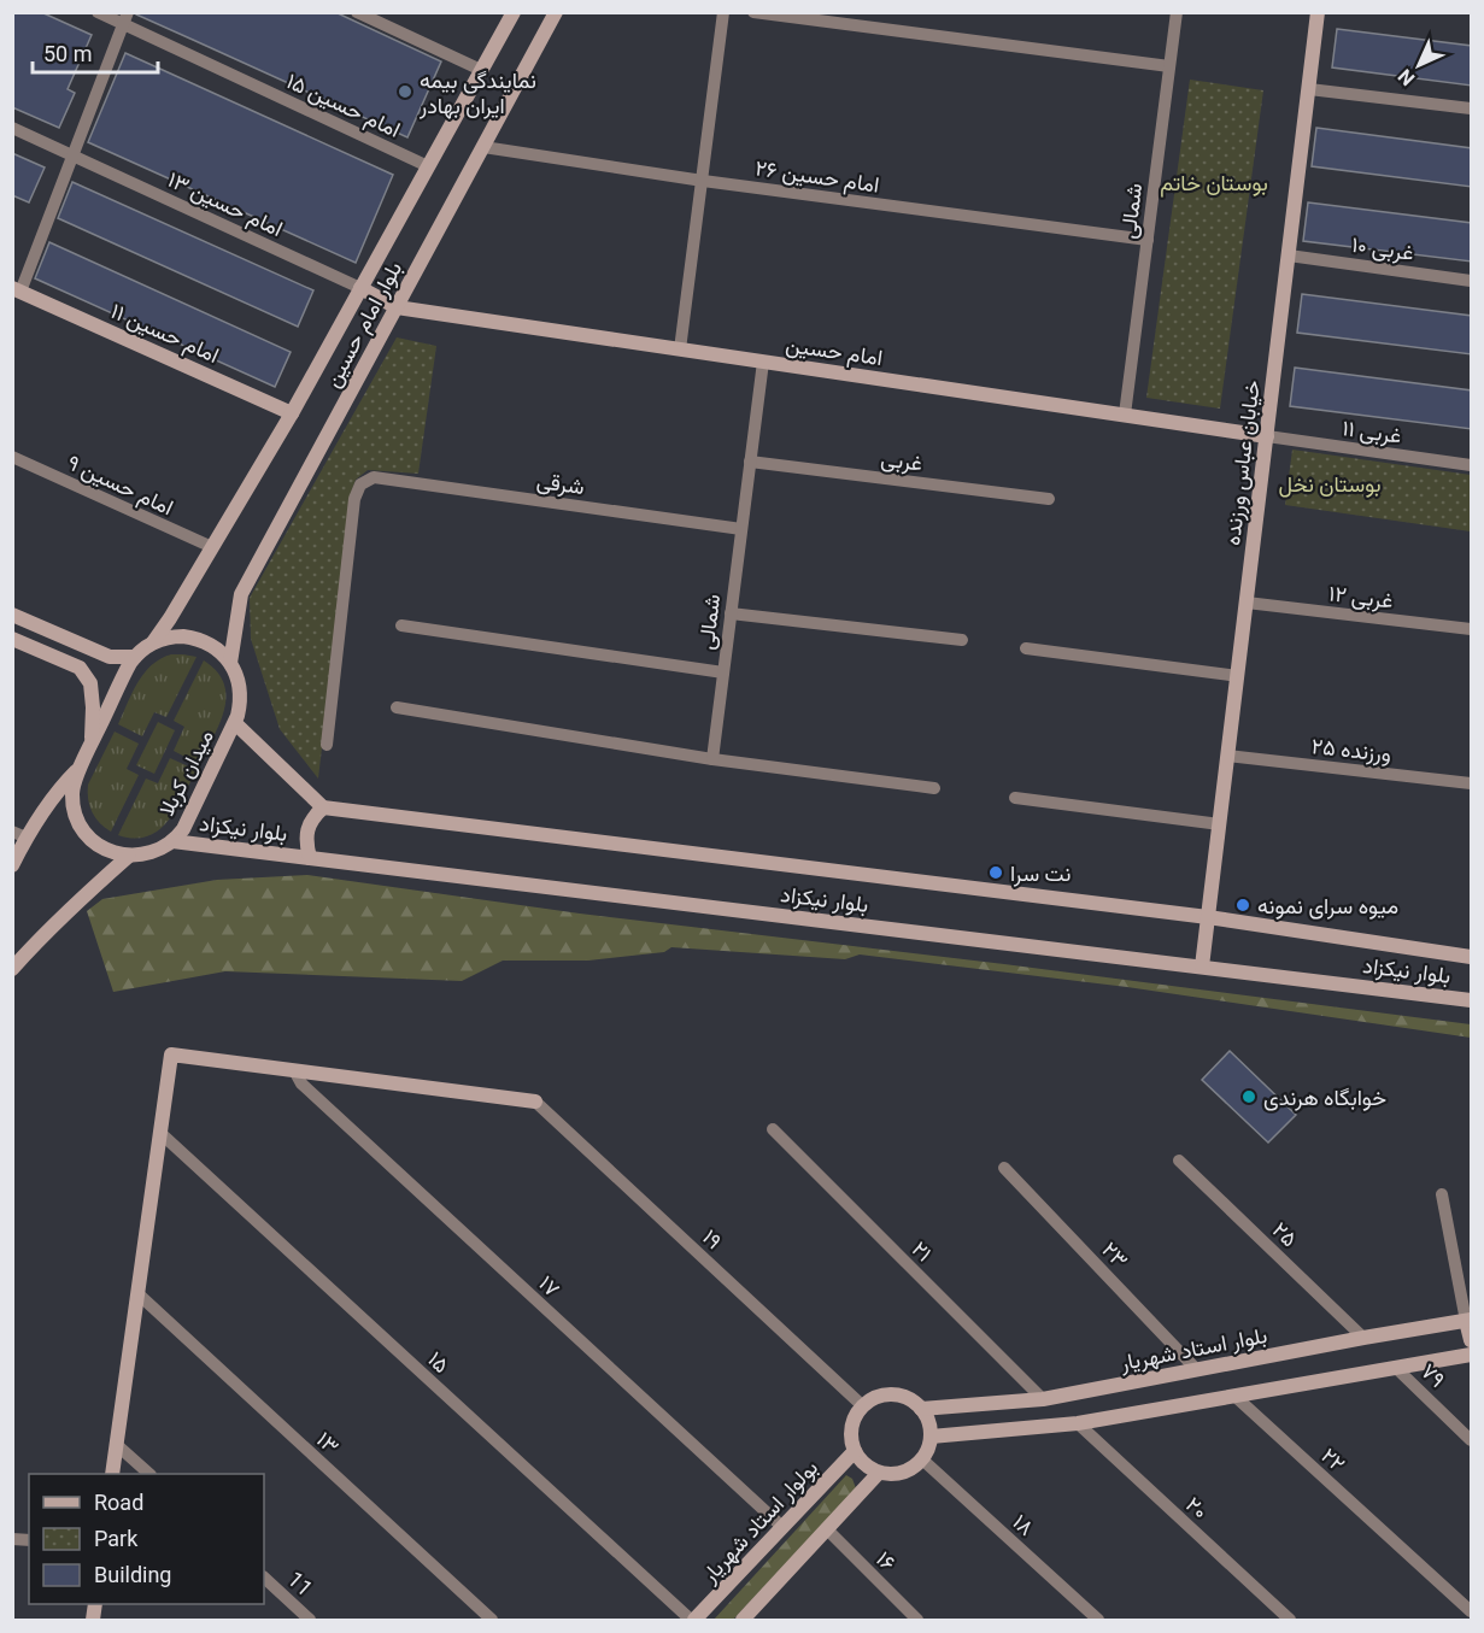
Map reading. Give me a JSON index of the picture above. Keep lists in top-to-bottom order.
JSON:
{
  "streets": {
    "main road": [
      "بلوار امام حسین",
      "امام حسین ۱۱",
      "امام حسین",
      "خیابان عباس ورزنده",
      "میدان کربلا",
      "بلوار نیکزاد",
      "بلوار استاد شهریار",
      "بولوار استاد شهریار"
    ],
    "street": [
      "امام حسین ۱۵",
      "امام حسین ۲۶",
      "امام حسین ۱۳",
      "شمالی",
      "غربی ۱۰",
      "غربی ۱۱",
      "غربی",
      "شرقی",
      "امام حسین ۹",
      "غربی ۱۲",
      "ورزنده ۲۵",
      "۲۵",
      "۱۹",
      "۲۱",
      "۲۳",
      "۱۷",
      "۱۵",
      "۷۹",
      "۱۳",
      "۲۲",
      "۲۰",
      "۱۸",
      "۱۶",
      "11"
    ]
  },
  "crossings": [
    ["امام حسین ۱۵", "بلوار امام حسین"],
    ["امام حسین ۲۶", "شمالی"],
    ["امام حسین ۲۶", "بلوار امام حسین"],
    ["امام حسین ۱۳", "بلوار امام حسین"],
    ["امام حسین ۱۳", "امام حسین"],
    ["شمالی", "امام حسین"],
    ["شمالی", "غربی"],
    ["شمالی", "شرقی"],
    ["غربی ۱۰", "خیابان عباس ورزنده"],
    ["بلوار امام حسین", "امام حسین ۱۱"],
    ["بلوار امام حسین", "امام حسین"],
    ["بلوار امام حسین", "امام حسین ۹"],
    ["بلوار امام حسین", "میدان کربلا"],
    ["بلوار امام حسین", "بلوار نیکزاد"],
    ["امام حسین", "غربی ۱۱"],
    ["امام حسین", "خیابان عباس ورزنده"],
    ["غربی ۱۱", "خیابان عباس ورزنده"],
    ["خیابان عباس ورزنده", "غربی ۱۲"],
    ["خیابان عباس ورزنده", "ورزنده ۲۵"],
    ["خیابان عباس ورزنده", "بلوار نیکزاد"],
    ["میدان کربلا", "بلوار نیکزاد"],
    ["۲۵", "بلوار استاد شهریار"],
    ["۱۹", "بلوار استاد شهریار"],
    ["۱۹", "بولوار استاد شهریار"],
    ["۱۹", "۱۸"],
    ["۲۱", "بلوار استاد شهریار"],
    ["۲۳", "بلوار استاد شهریار"],
    ["۱۷", "بولوار استاد شهریار"],
    ["بلوار استاد شهریار", "بولوار استاد شهریار"],
    ["بلوار استاد شهریار", "۱۸"],
    ["۱۵", "بولوار استاد شهریار"],
    ["بولوار استاد شهریار", "۱۸"]
  ],
  "parks": ["بوستان خاتم", "بوستان نخل"],
  "places": [
    "نمایندگی بیمه ایران بهادر",
    "نت سرا",
    "میوه سرای نمونه",
    "خوابگاه هرندی"
  ],
  "legend": ["Road", "Park", "Building"],
  "scale_bar": "50 m",
  "north": "bottom left"
}
